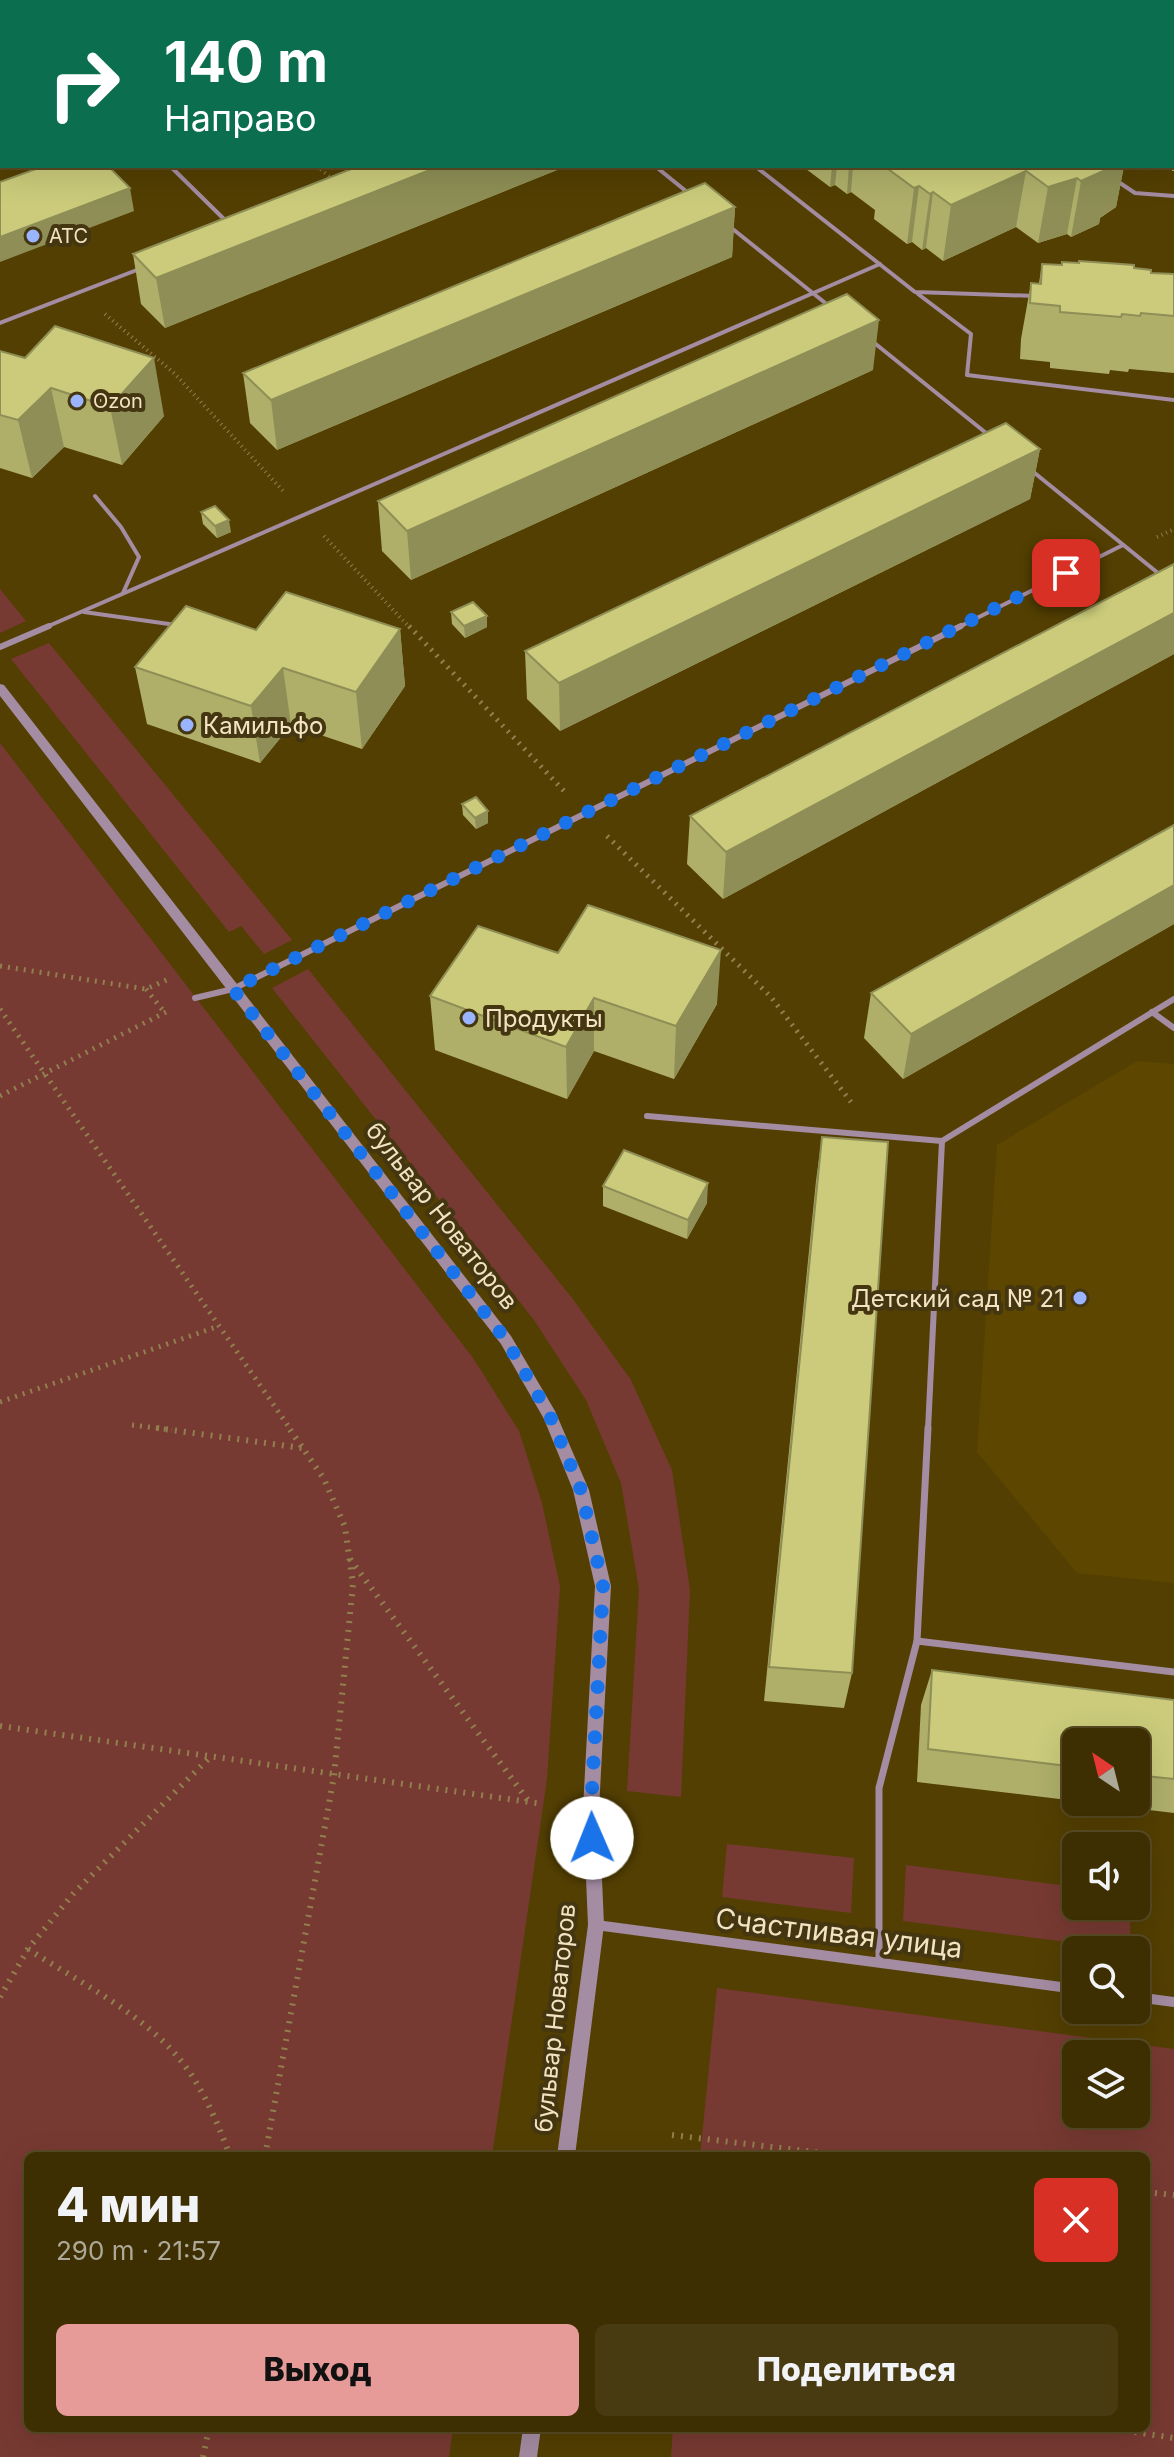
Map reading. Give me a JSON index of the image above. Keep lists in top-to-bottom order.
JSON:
{
  "streets": {
    "street": ["бульвар Новаторов", "Счастливая улица"]
  },
  "crossings": [
    ["бульвар Новаторов", "Счастливая улица"]
  ],
  "places": [
    "АТС",
    "Ozon",
    "Камильфо",
    "Продукты",
    "Детский сад № 21"
  ],
  "north": "top left",
  "page": {
    "turn": ["140 m", "Направо"],
    "heading": ["4 мин", "290 m · 21:57"],
    "buttons": ["Выход", "Поделиться"]
  }
}
